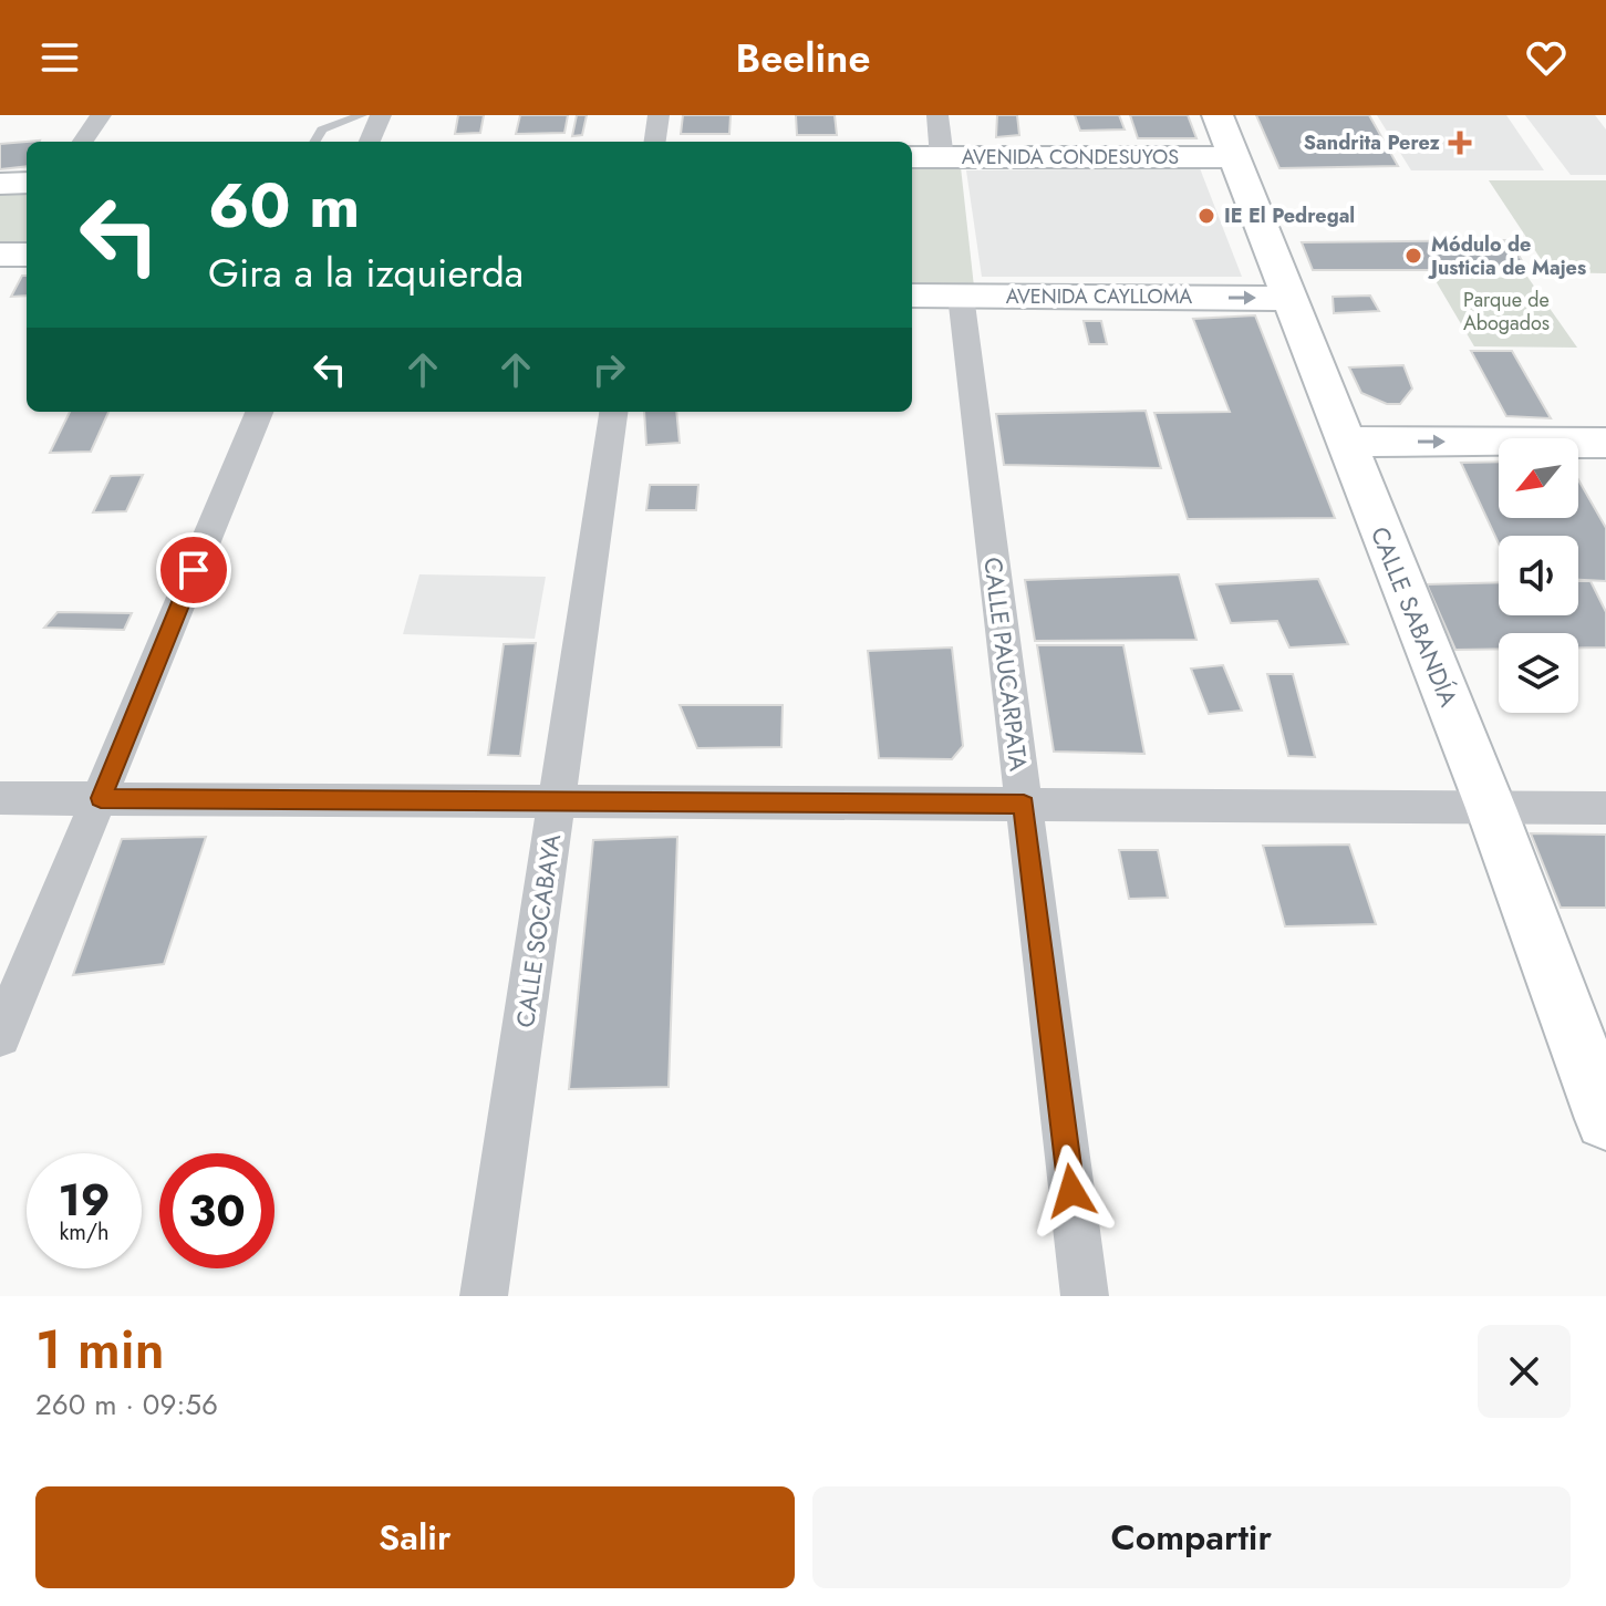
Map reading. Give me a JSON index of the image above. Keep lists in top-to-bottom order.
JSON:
{
  "streets": {
    "main road": ["AVENIDA CONDESUYOS", "AVENIDA CAYLLOMA", "CALLE SABANDÍA"],
    "street": ["CALLE PAUCARPATA", "CALLE SOCABAYA"]
  },
  "crossings": [
    ["AVENIDA CONDESUYOS", "CALLE SABANDÍA"],
    ["AVENIDA CAYLLOMA", "CALLE SABANDÍA"],
    ["AVENIDA CAYLLOMA", "CALLE PAUCARPATA"]
  ],
  "one_way": ["AVENIDA CAYLLOMA"],
  "parks": ["Parque de Abogados"],
  "places": {
    "health": ["Sandrita Perez"],
    "other": ["IE El Pedregal", "Módulo de Justicia de Majes"]
  },
  "north": "bottom left",
  "page": {
    "header": "Beeline",
    "turn": ["60 m", "Gira a la izquierda"],
    "speed": "19 km/h",
    "limit": "30",
    "heading": ["1 min", "260 m · 09:56"],
    "buttons": ["Salir", "Compartir"]
  }
}
